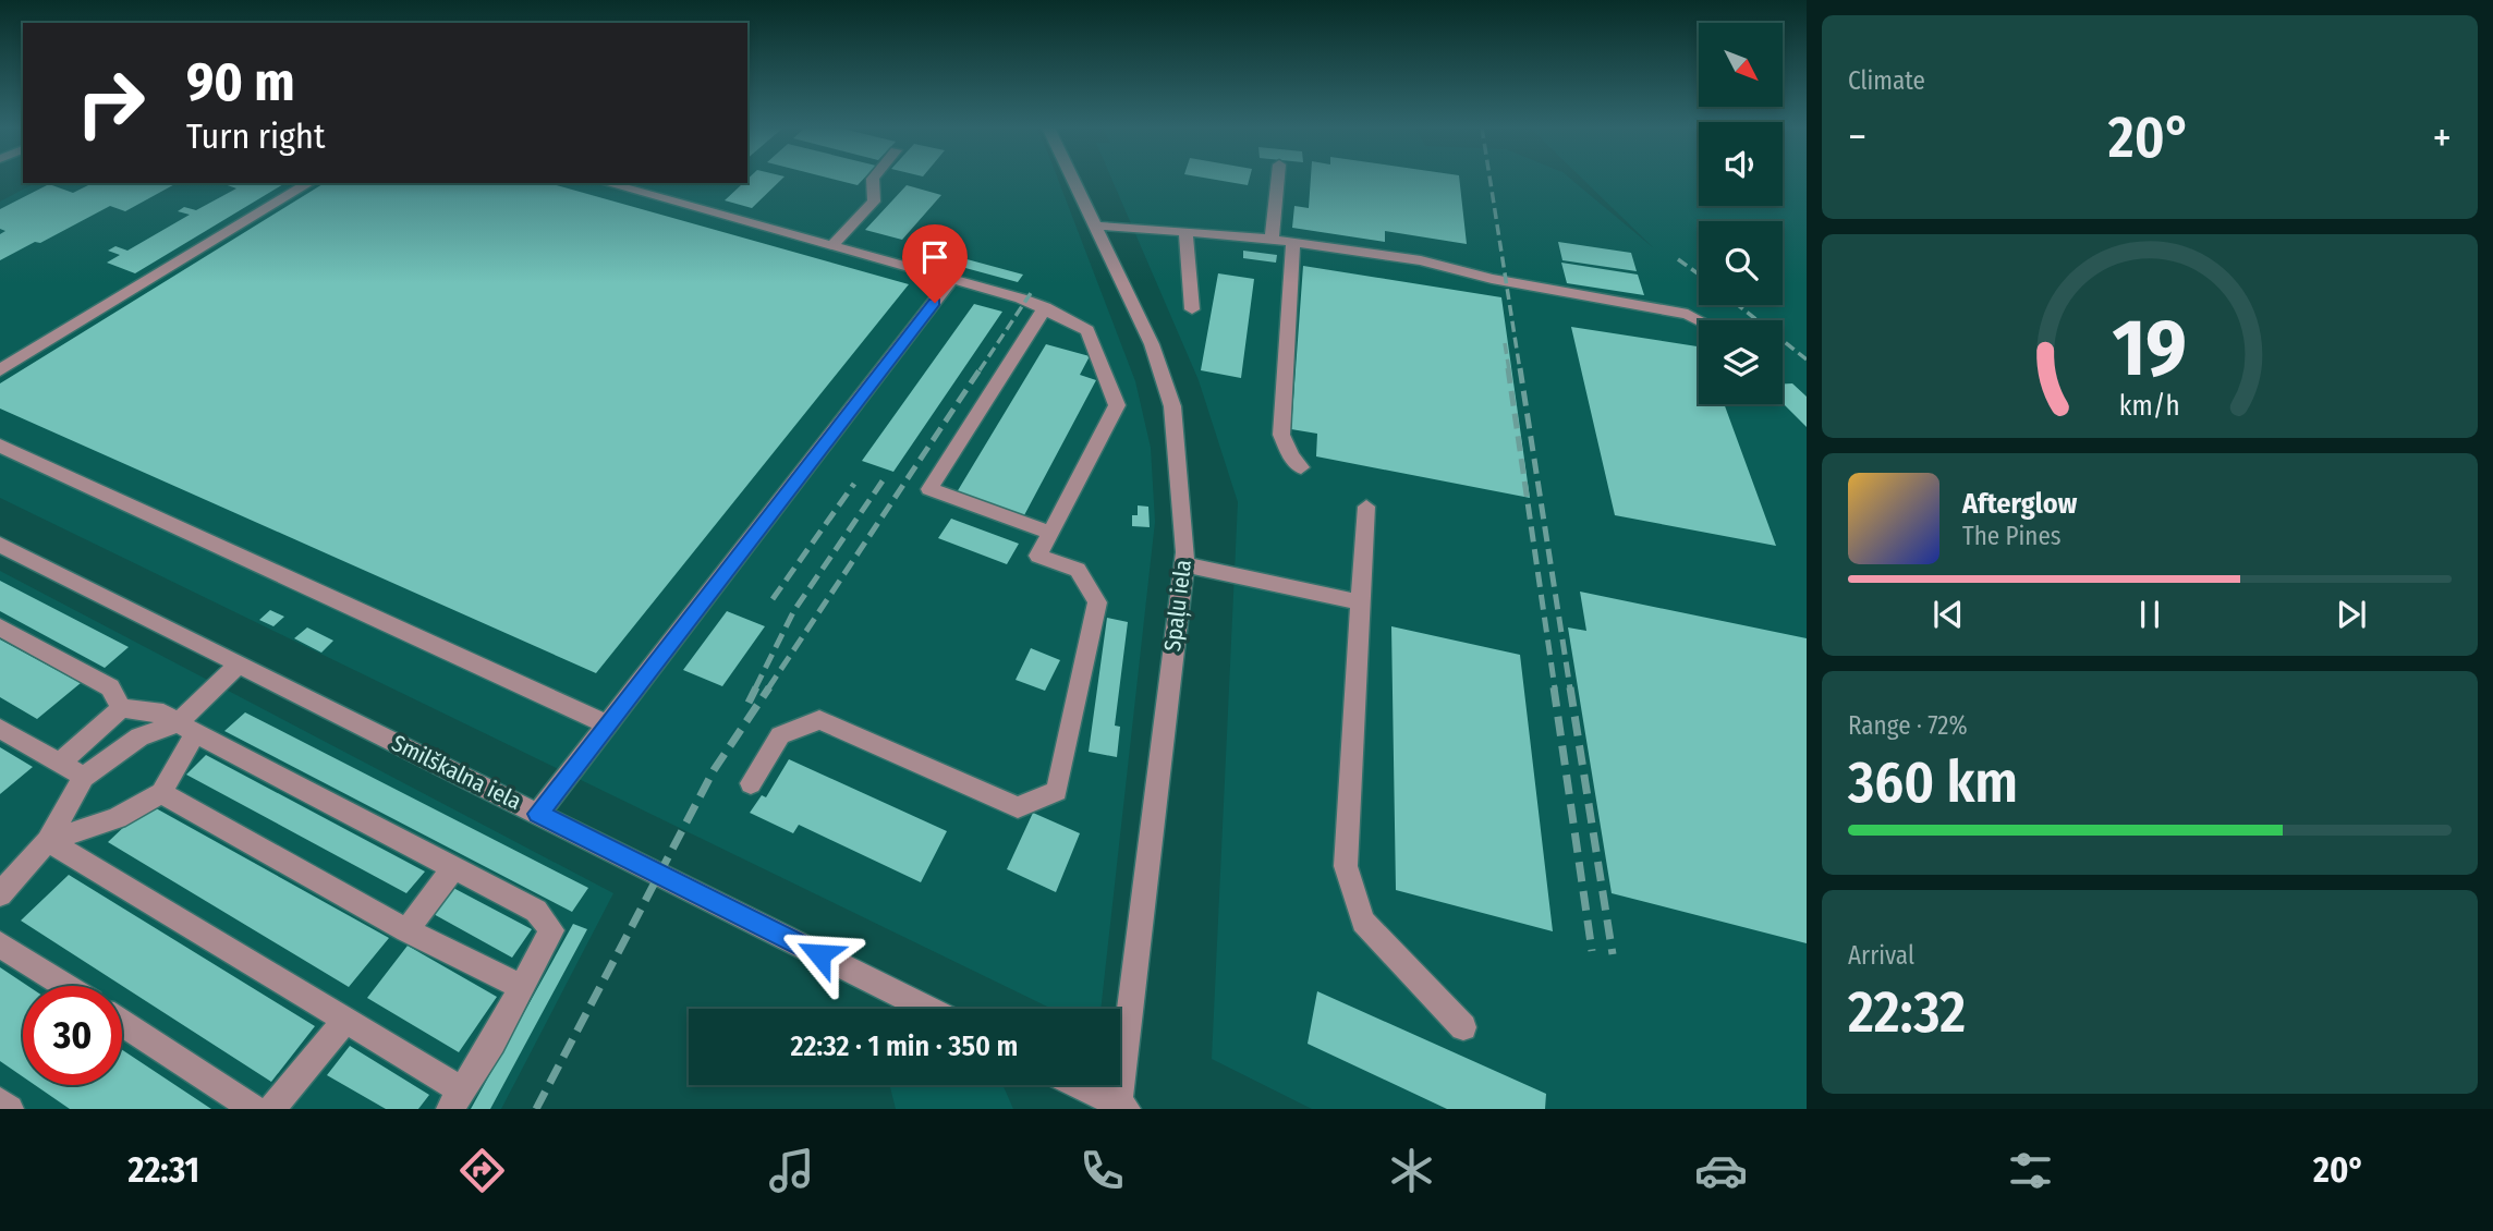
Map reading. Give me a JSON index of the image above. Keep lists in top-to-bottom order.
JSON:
{
  "streets": {
    "street": ["Spaļu iela", "Smilškalna iela"]
  },
  "north": "bottom right",
  "page": {
    "tile": [
      "Climate",
      ["Range · 72%", "360 km"],
      ["Arrival", "22:32"]
    ],
    "turn": ["90 m", "Turn right"],
    "heat": ["−", "20°", "+"],
    "song": ["Afterglow", "The Pines"],
    "limit": "30",
    "trip": "22:32 · 1 min · 350 m",
    "tabs": ["22:31", "20°"],
    "gauge": ["19", "km/h"]
  }
}
